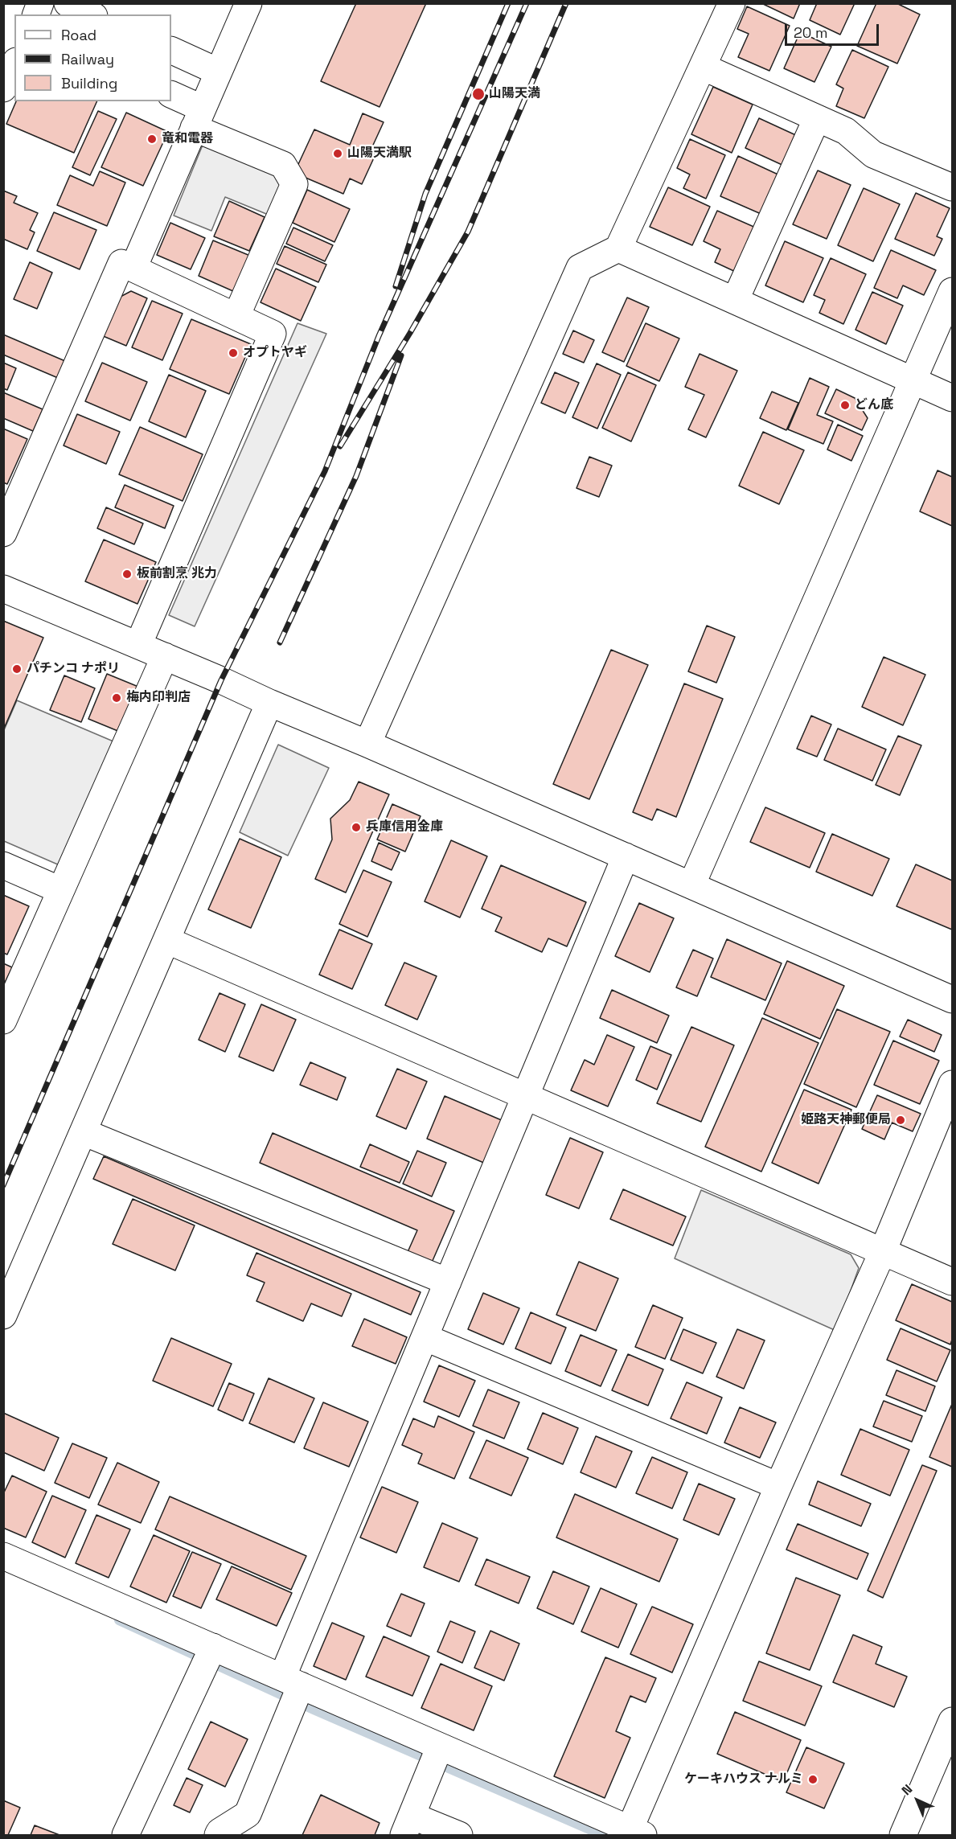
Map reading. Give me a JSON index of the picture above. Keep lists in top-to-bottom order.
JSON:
{
  "places": [
    "山陽天満",
    "竜和電器",
    "山陽天満駅",
    "オプトヤギ",
    "どん底",
    "板前割烹 兆力",
    "パチンコ ナポリ",
    "梅内印判店",
    "兵庫信用金庫",
    "姫路天神郵便局",
    "ケーキハウス ナルミ"
  ],
  "legend": ["Road", "Railway", "Building"],
  "scale_bar": "20 m",
  "north": "top left"
}
